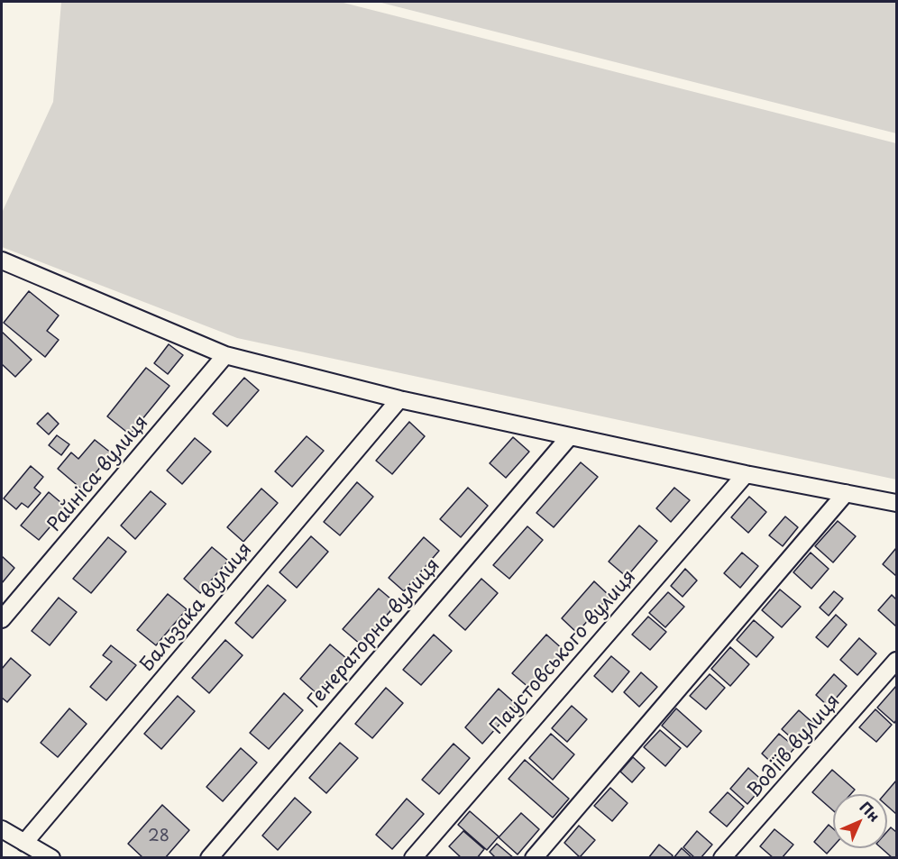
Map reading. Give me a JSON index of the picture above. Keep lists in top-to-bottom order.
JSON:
{
  "streets": {
    "street": [
      "Райніса вулиця",
      "Бальзака вулиця",
      "Генераторна вулиця",
      "Паустовського вулиця",
      "Водіїв вулиця"
    ]
  },
  "house_numbers": ["28"],
  "north": "top right"
}
